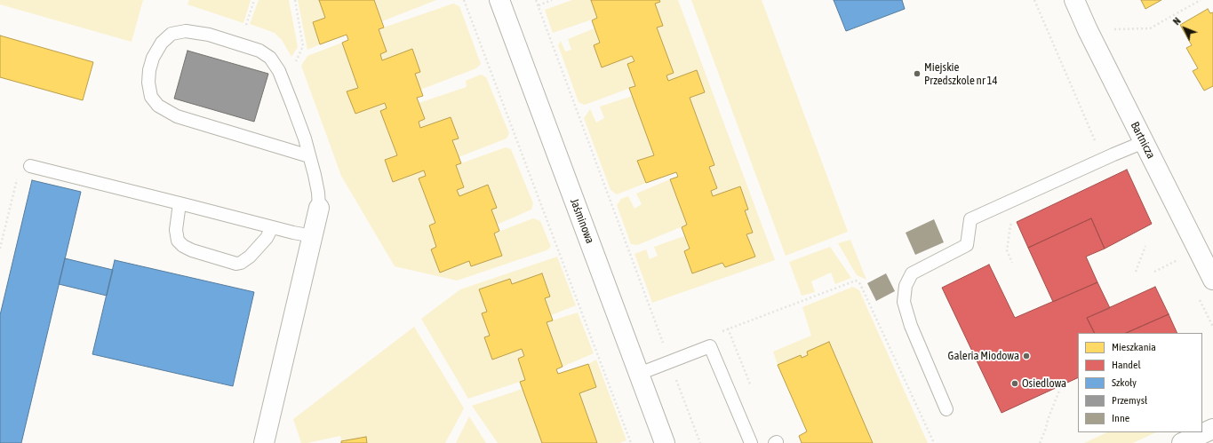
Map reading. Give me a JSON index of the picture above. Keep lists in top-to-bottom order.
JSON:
{
  "streets": {
    "street": ["Bartnicza", "Jaśminowa"]
  },
  "places": ["Miejskie Przedszkole nr 14", "Galeria Miodowa", "Osiedlowa"],
  "legend": [
    "Mieszkania",
    "Handel",
    "Szkoły",
    "Przemysł",
    "Inne"
  ],
  "north": "top left"
}
